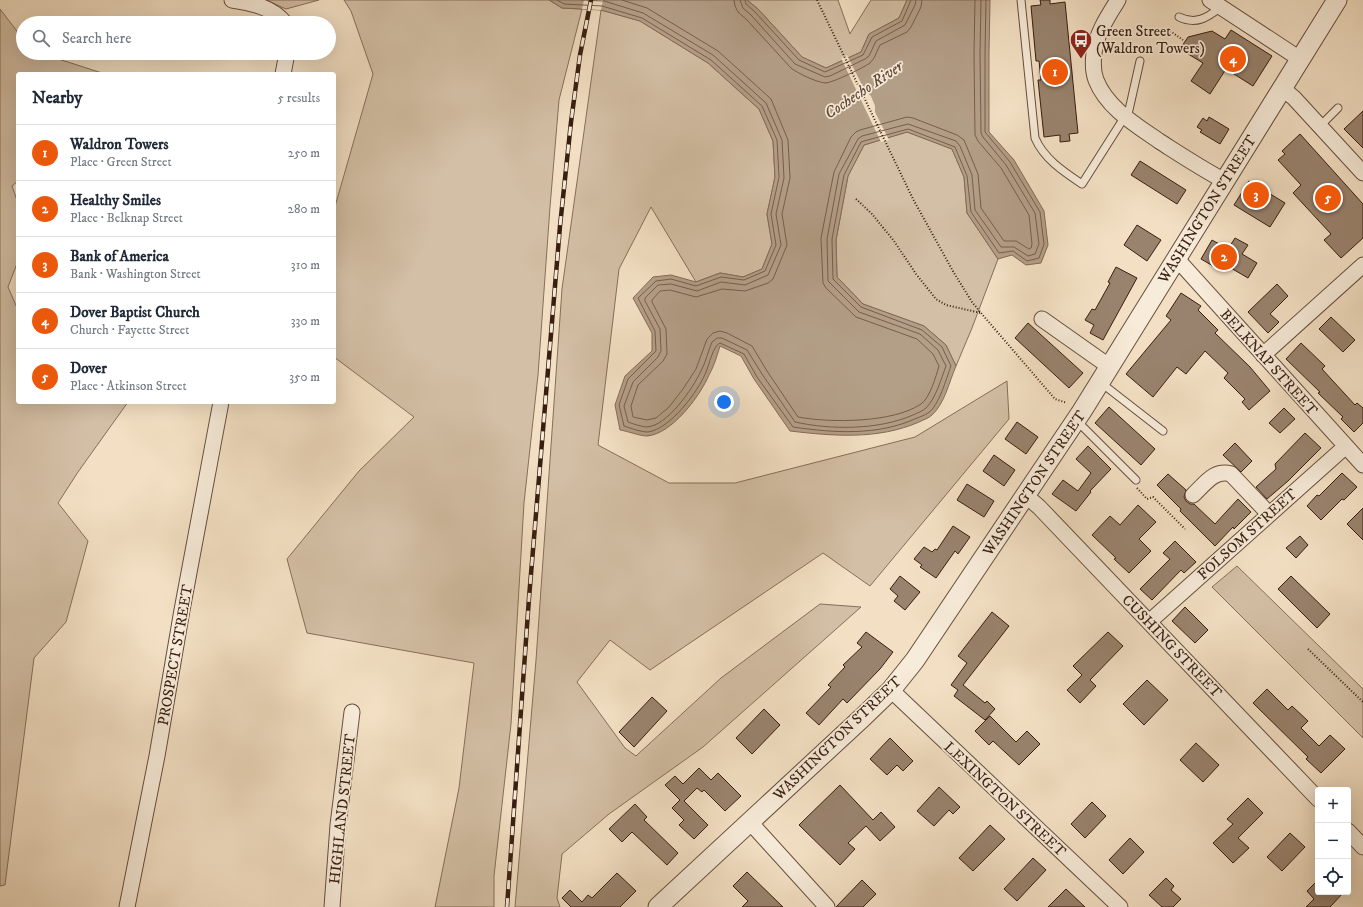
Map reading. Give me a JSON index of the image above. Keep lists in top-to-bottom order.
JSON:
{
  "streets": {
    "street": [
      "WASHINGTON STREET",
      "BELKNAP STREET",
      "FOLSOM STREET",
      "CUSHING STREET",
      "PROSPECT STREET",
      "LEXINGTON STREET",
      "HIGHLAND STREET"
    ]
  },
  "crossings": [
    ["WASHINGTON STREET", "BELKNAP STREET"],
    ["WASHINGTON STREET", "CUSHING STREET"],
    ["WASHINGTON STREET", "LEXINGTON STREET"],
    ["BELKNAP STREET", "FOLSOM STREET"],
    ["FOLSOM STREET", "CUSHING STREET"]
  ],
  "water": ["Cochecho River"],
  "places": {
    "bus stop": ["Green Street (Waldron Towers)"]
  },
  "page": {
    "search": "Search here",
    "pins": [
      "4",
      "1",
      "3",
      "5",
      "2"
    ],
    "heading": ["Nearby", "5 results"],
    "list": [
      {
        "mark": "1",
        "name": "Waldron Towers",
        "note": "Place · Green Street",
        "value": "250 m"
      },
      {
        "mark": "2",
        "name": "Healthy Smiles",
        "note": "Place · Belknap Street",
        "value": "280 m"
      },
      {
        "mark": "3",
        "name": "Bank of America",
        "note": "Bank · Washington Street",
        "value": "310 m"
      },
      {
        "mark": "4",
        "name": "Dover Baptist Church",
        "note": "Church · Fayette Street",
        "value": "330 m"
      },
      {
        "mark": "5",
        "name": "Dover",
        "note": "Place · Atkinson Street",
        "value": "350 m"
      }
    ],
    "map_buttons": ["+", "−"]
  }
}
